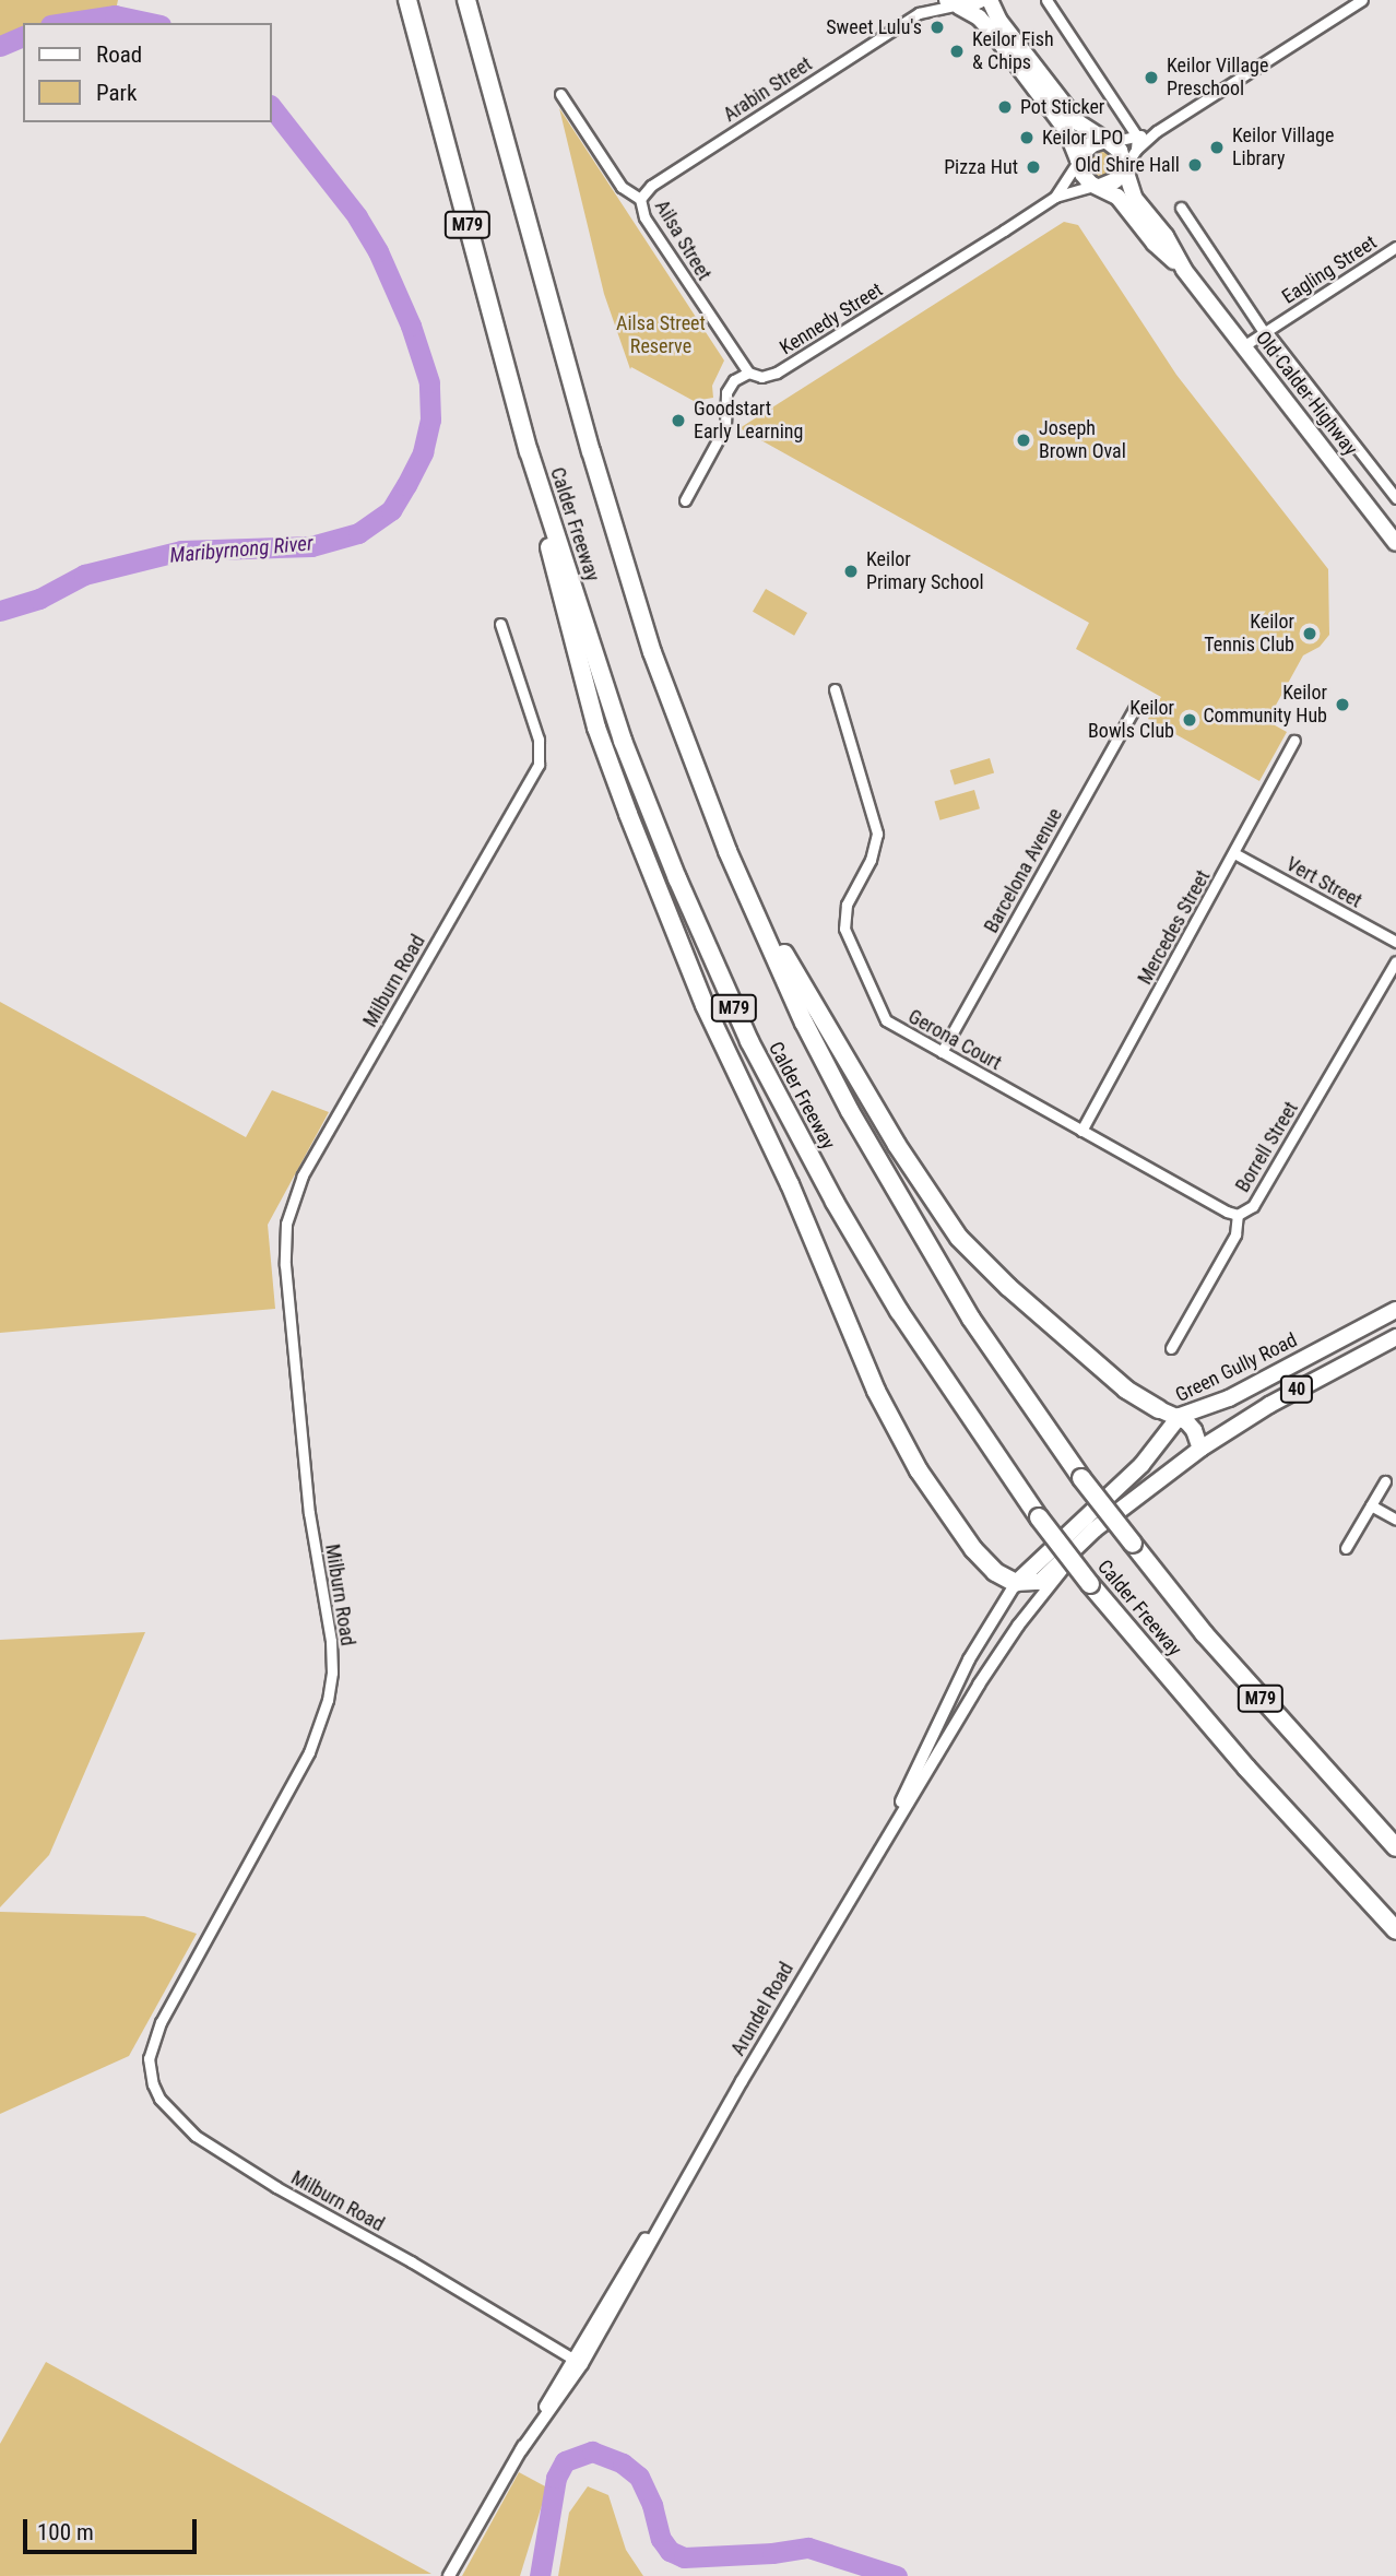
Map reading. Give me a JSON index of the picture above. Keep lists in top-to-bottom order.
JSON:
{
  "streets": {
    "highway": ["M79", "Calder Freeway"],
    "main road": ["Old Calder Highway", "Green Gully Road", "40"],
    "street": [
      "Arabin Street",
      "Ailsa Street",
      "Eagling Street",
      "Kennedy Street",
      "Barcelona Avenue",
      "Vert Street",
      "Mercedes Street",
      "Milburn Road",
      "Gerona Court",
      "Borrell Street",
      "Arundel Road"
    ]
  },
  "crossings": [
    ["Arabin Street", "Ailsa Street"],
    ["Ailsa Street", "Kennedy Street"],
    ["Eagling Street", "Old Calder Highway"],
    ["Kennedy Street", "Old Calder Highway"],
    ["Barcelona Avenue", "Gerona Court"],
    ["Vert Street", "Mercedes Street"],
    ["Mercedes Street", "Gerona Court"],
    ["Milburn Road", "Arundel Road"],
    ["Gerona Court", "Borrell Street"],
    ["Green Gully Road", "Arundel Road"]
  ],
  "water": ["Maribyrnong River"],
  "parks": ["Ailsa Street Reserve"],
  "places": [
    "Sweet Lulu's",
    "Keilor Fish & Chips",
    "Keilor Village Preschool",
    "Pot Sticker",
    "Keilor LPO",
    "Keilor Village Library",
    "Old Shire Hall",
    "Pizza Hut",
    "Goodstart Early Learning",
    "Joseph Brown Oval",
    "Keilor Primary School",
    "Keilor Tennis Club",
    "Keilor Community Hub",
    "Keilor Bowls Club"
  ],
  "legend": ["Road", "Park"],
  "scale_bar": "100 m"
}
